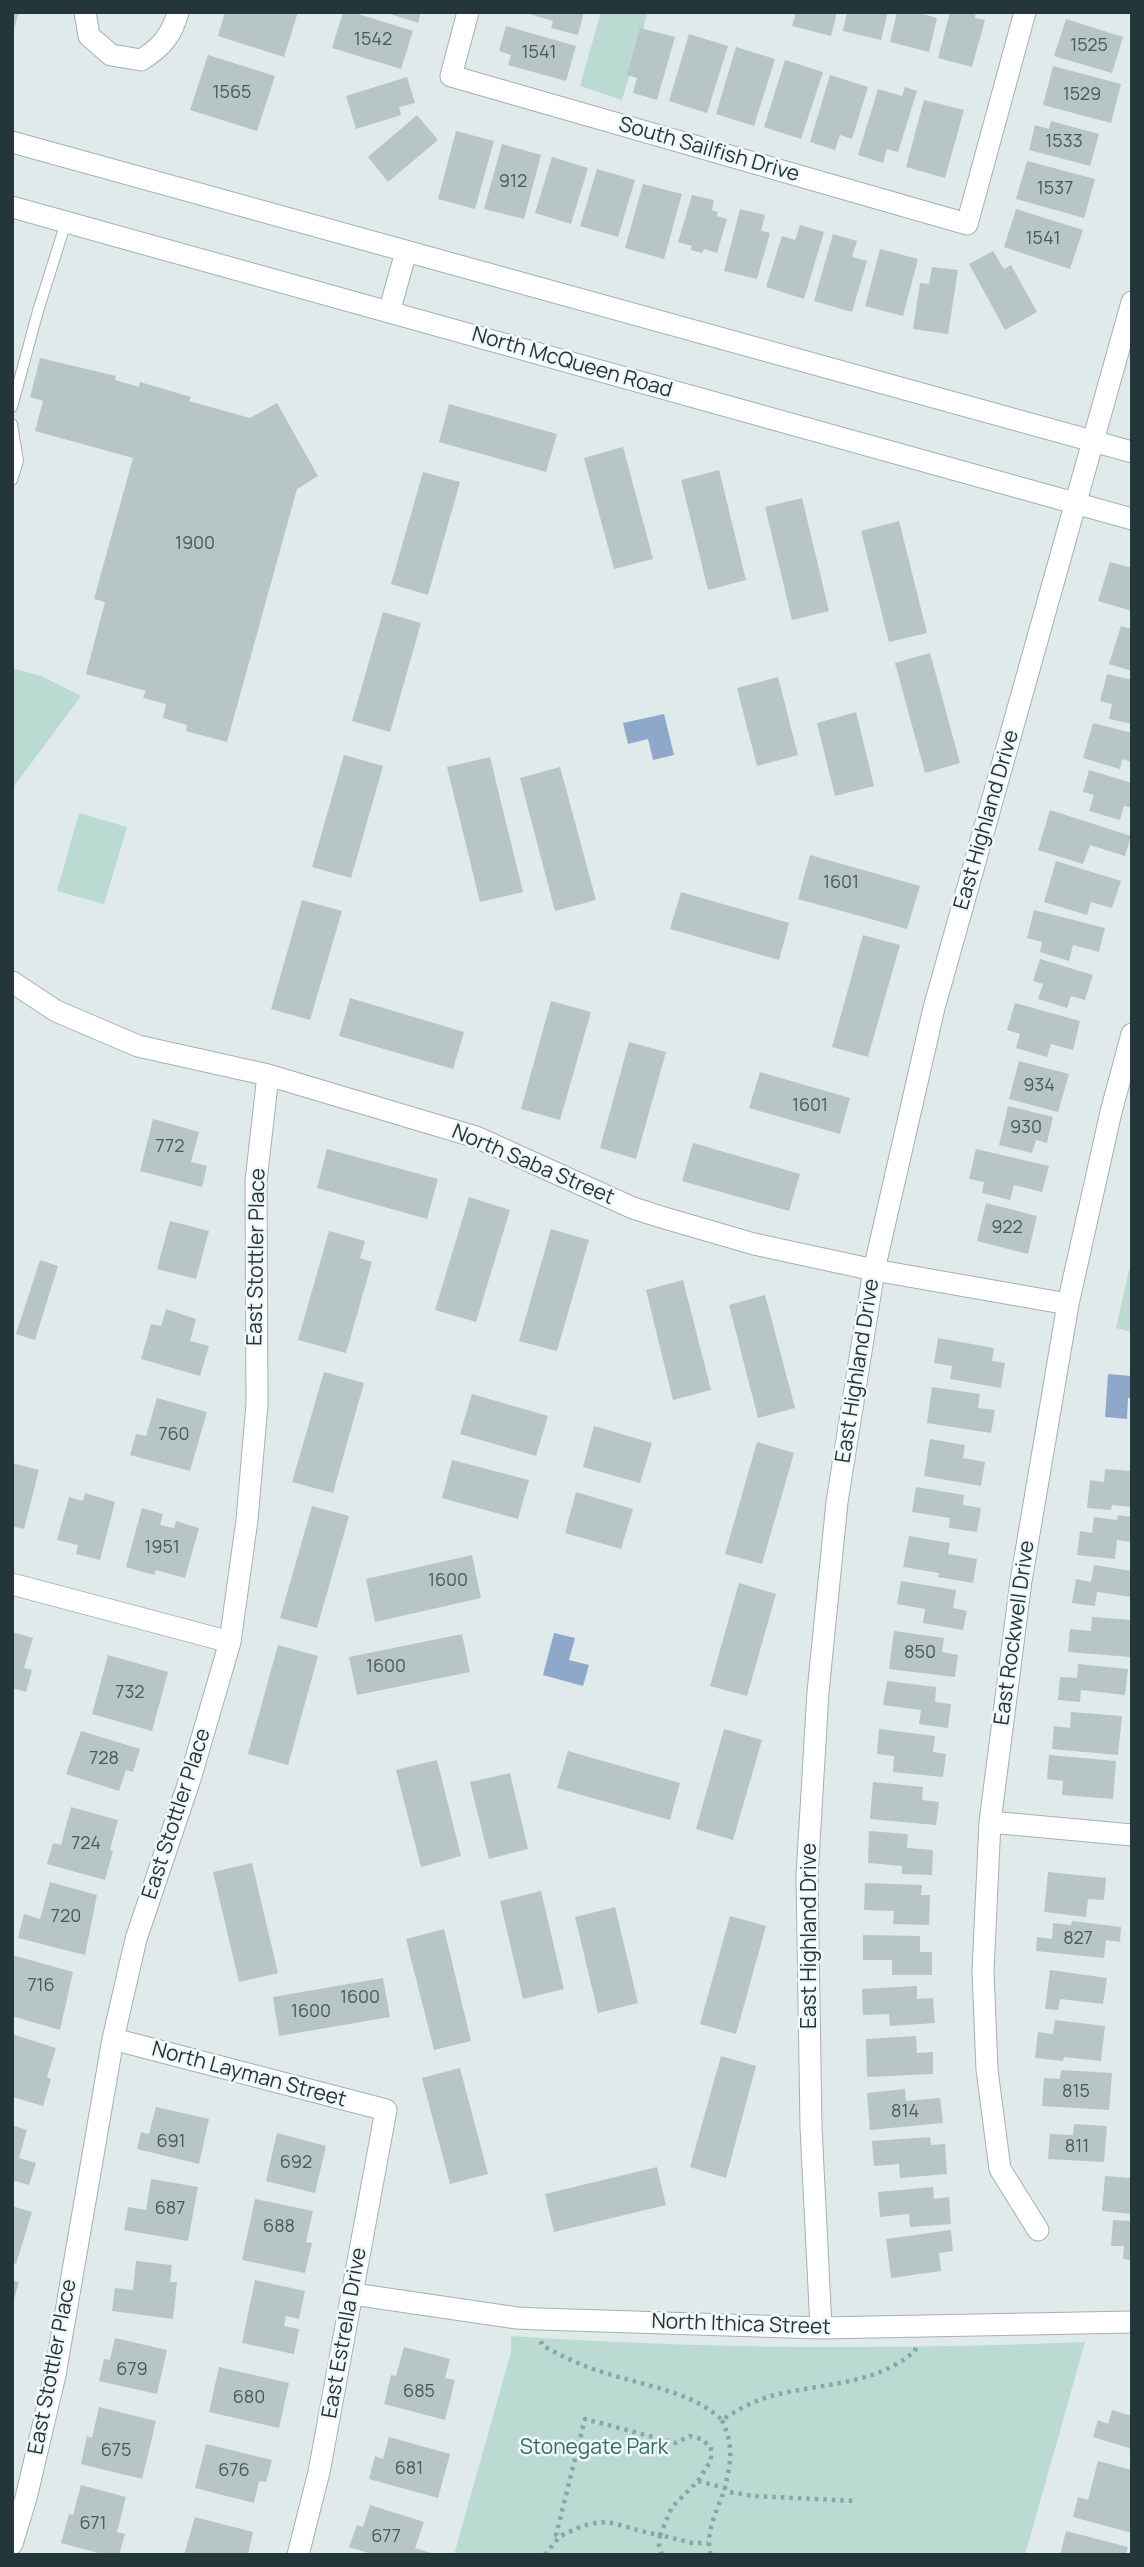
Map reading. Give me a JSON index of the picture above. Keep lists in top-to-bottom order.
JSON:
{
  "streets": {
    "street": [
      "South Sailfish Drive",
      "North McQueen Road",
      "East Highland Drive",
      "North Saba Street",
      "East Stottler Place",
      "East Rockwell Drive",
      "North Layman Street",
      "North Ithica Street",
      "East Estrella Drive"
    ]
  },
  "crossings": [
    ["North McQueen Road", "East Highland Drive"],
    ["East Highland Drive", "North Saba Street"],
    ["East Highland Drive", "North Ithica Street"],
    ["North Saba Street", "East Stottler Place"],
    ["North Saba Street", "East Rockwell Drive"],
    ["East Stottler Place", "North Layman Street"],
    ["North Layman Street", "East Estrella Drive"],
    ["North Ithica Street", "East Estrella Drive"]
  ],
  "parks": ["Stonegate Park"],
  "house_numbers": [
    "1542",
    "1525",
    "1541",
    "1565",
    "1529",
    "1533",
    "912",
    "1537",
    "1541",
    "1900",
    "1601",
    "934",
    "1601",
    "930",
    "772",
    "922",
    "760",
    "1951",
    "1600",
    "850",
    "1600",
    "732",
    "728",
    "724",
    "720",
    "827",
    "716",
    "1600",
    "1600",
    "815",
    "814",
    "691",
    "811",
    "692",
    "687",
    "688",
    "679",
    "685",
    "680",
    "675",
    "681",
    "676",
    "671",
    "677"
  ]
}
